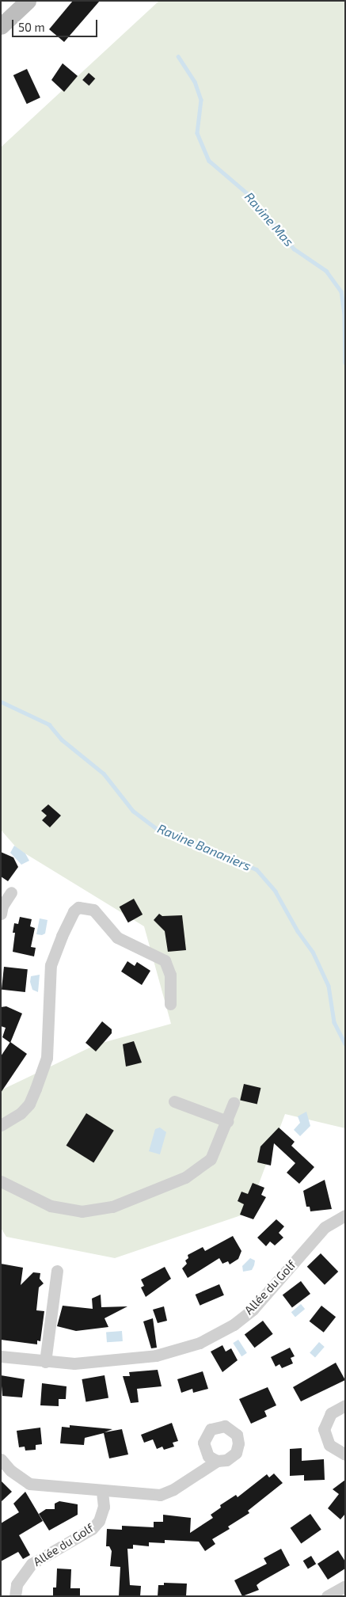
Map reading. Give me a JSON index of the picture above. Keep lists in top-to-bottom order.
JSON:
{
  "streets": {
    "street": ["Allée du Golf"]
  },
  "water": ["Ravine Mas", "Ravine Bananiers"],
  "scale_bar": "50 m"
}
